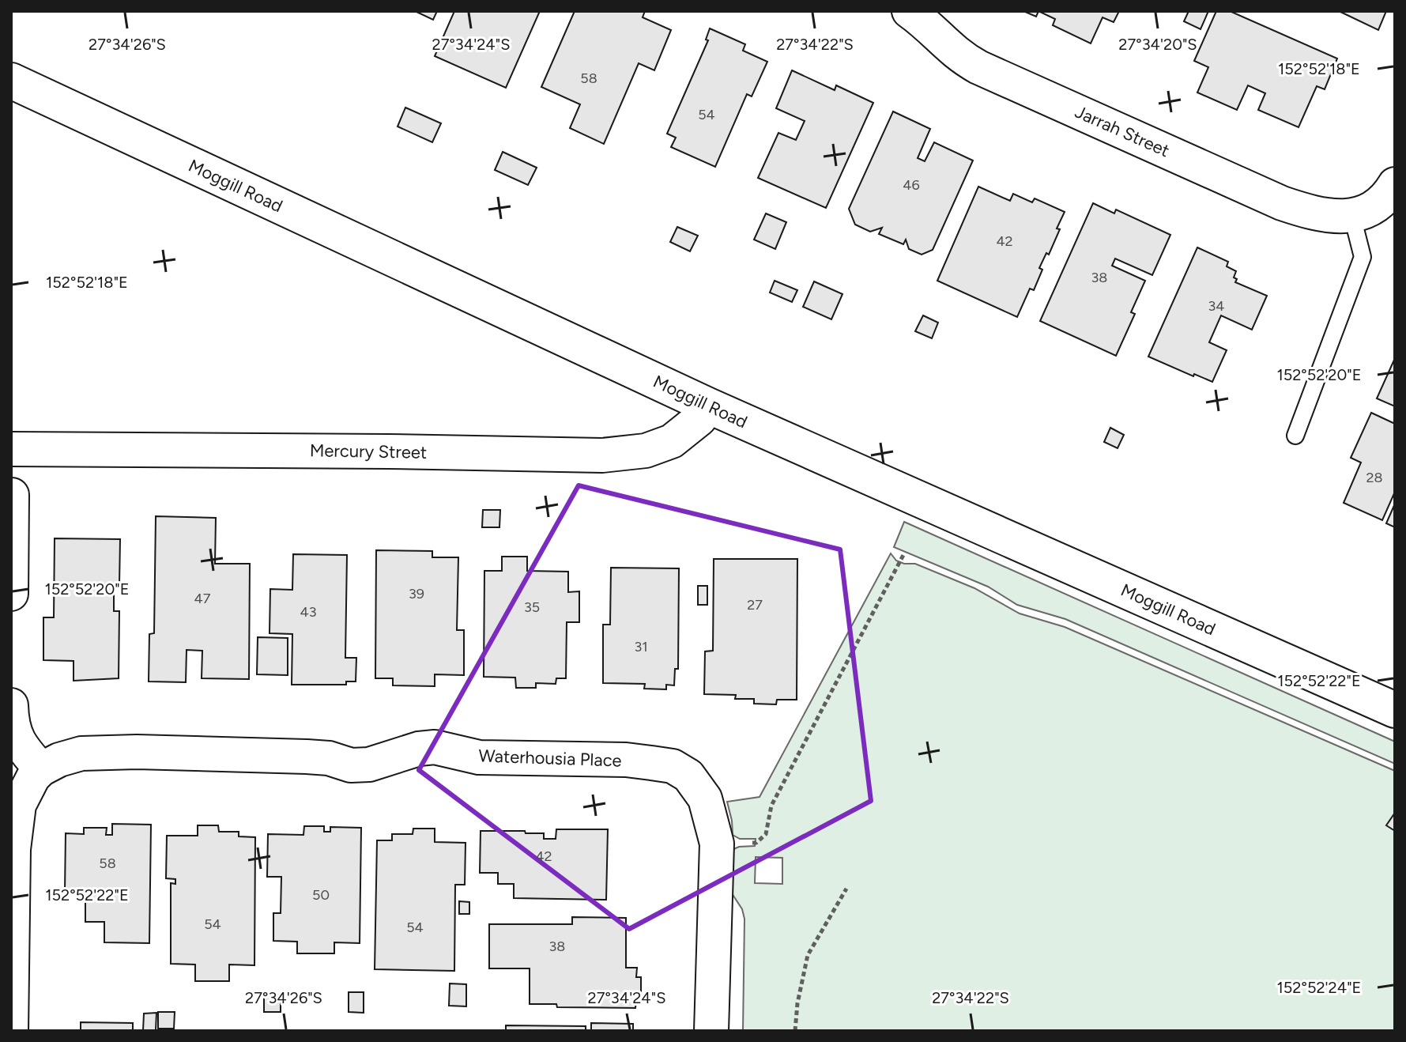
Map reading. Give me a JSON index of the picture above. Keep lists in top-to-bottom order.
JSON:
{
  "streets": {
    "main road": ["Moggill Road"],
    "street": ["Jarrah Street", "Mercury Street", "Waterhousia Place"]
  },
  "crossings": [
    ["Moggill Road", "Mercury Street"]
  ],
  "house_numbers": [
    "58",
    "54",
    "46",
    "42",
    "38",
    "34",
    "28",
    "39",
    "47",
    "27",
    "35",
    "43",
    "31",
    "42",
    "58",
    "50",
    "54",
    "54",
    "38"
  ],
  "coordinates": [
    "27°34'26\"S",
    "27°34'24\"S",
    "27°34'22\"S",
    "27°34'20\"S",
    "152°52'18\"E",
    "152°52'20\"E",
    "152°52'22\"E",
    "152°52'24\"E"
  ]
}
